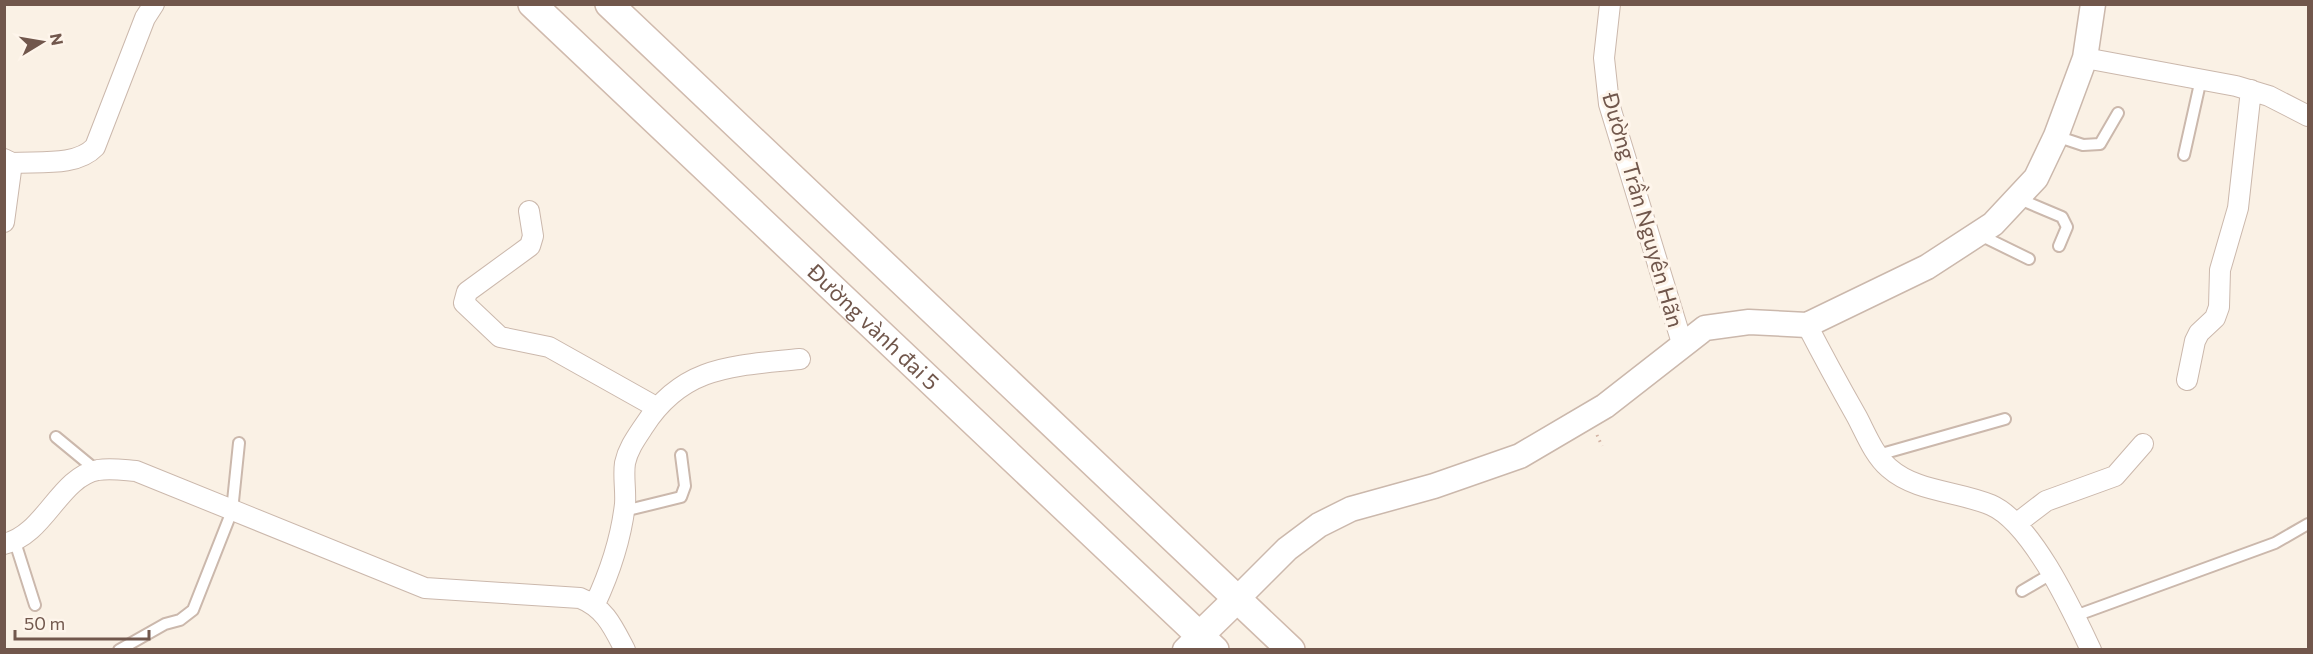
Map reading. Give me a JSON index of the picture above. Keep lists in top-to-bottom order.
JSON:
{
  "streets": {
    "main road": ["Đường vành đai 5"],
    "street": ["Đường Trần Nguyên Hãn"]
  },
  "scale_bar": "50 m",
  "north": "right"
}
